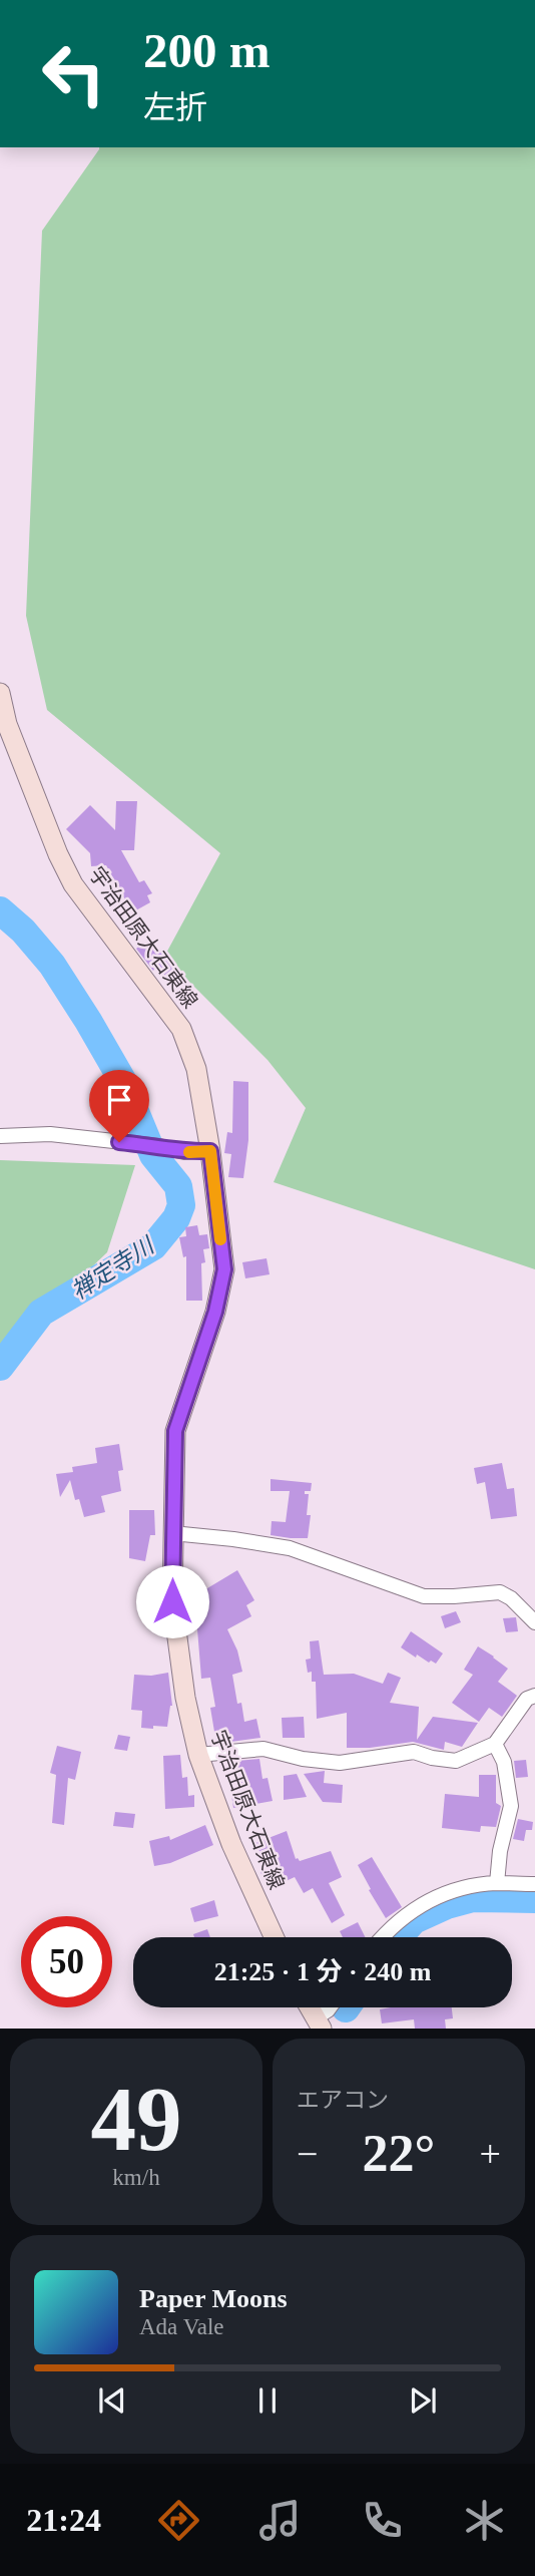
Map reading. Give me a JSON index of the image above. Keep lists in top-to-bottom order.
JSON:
{
  "streets": {
    "main road": ["宇治田原大石東線"]
  },
  "water": ["禅定寺川"],
  "page": {
    "turn": ["200 m", "左折"],
    "limit": "50",
    "trip": "21:25 · 1 分 · 240 m",
    "tile": [
      ["49", "km/h"],
      "エアコン"
    ],
    "heat": ["−", "22°", "+"],
    "song": ["Paper Moons", "Ada Vale"],
    "tabs": "21:24"
  }
}
